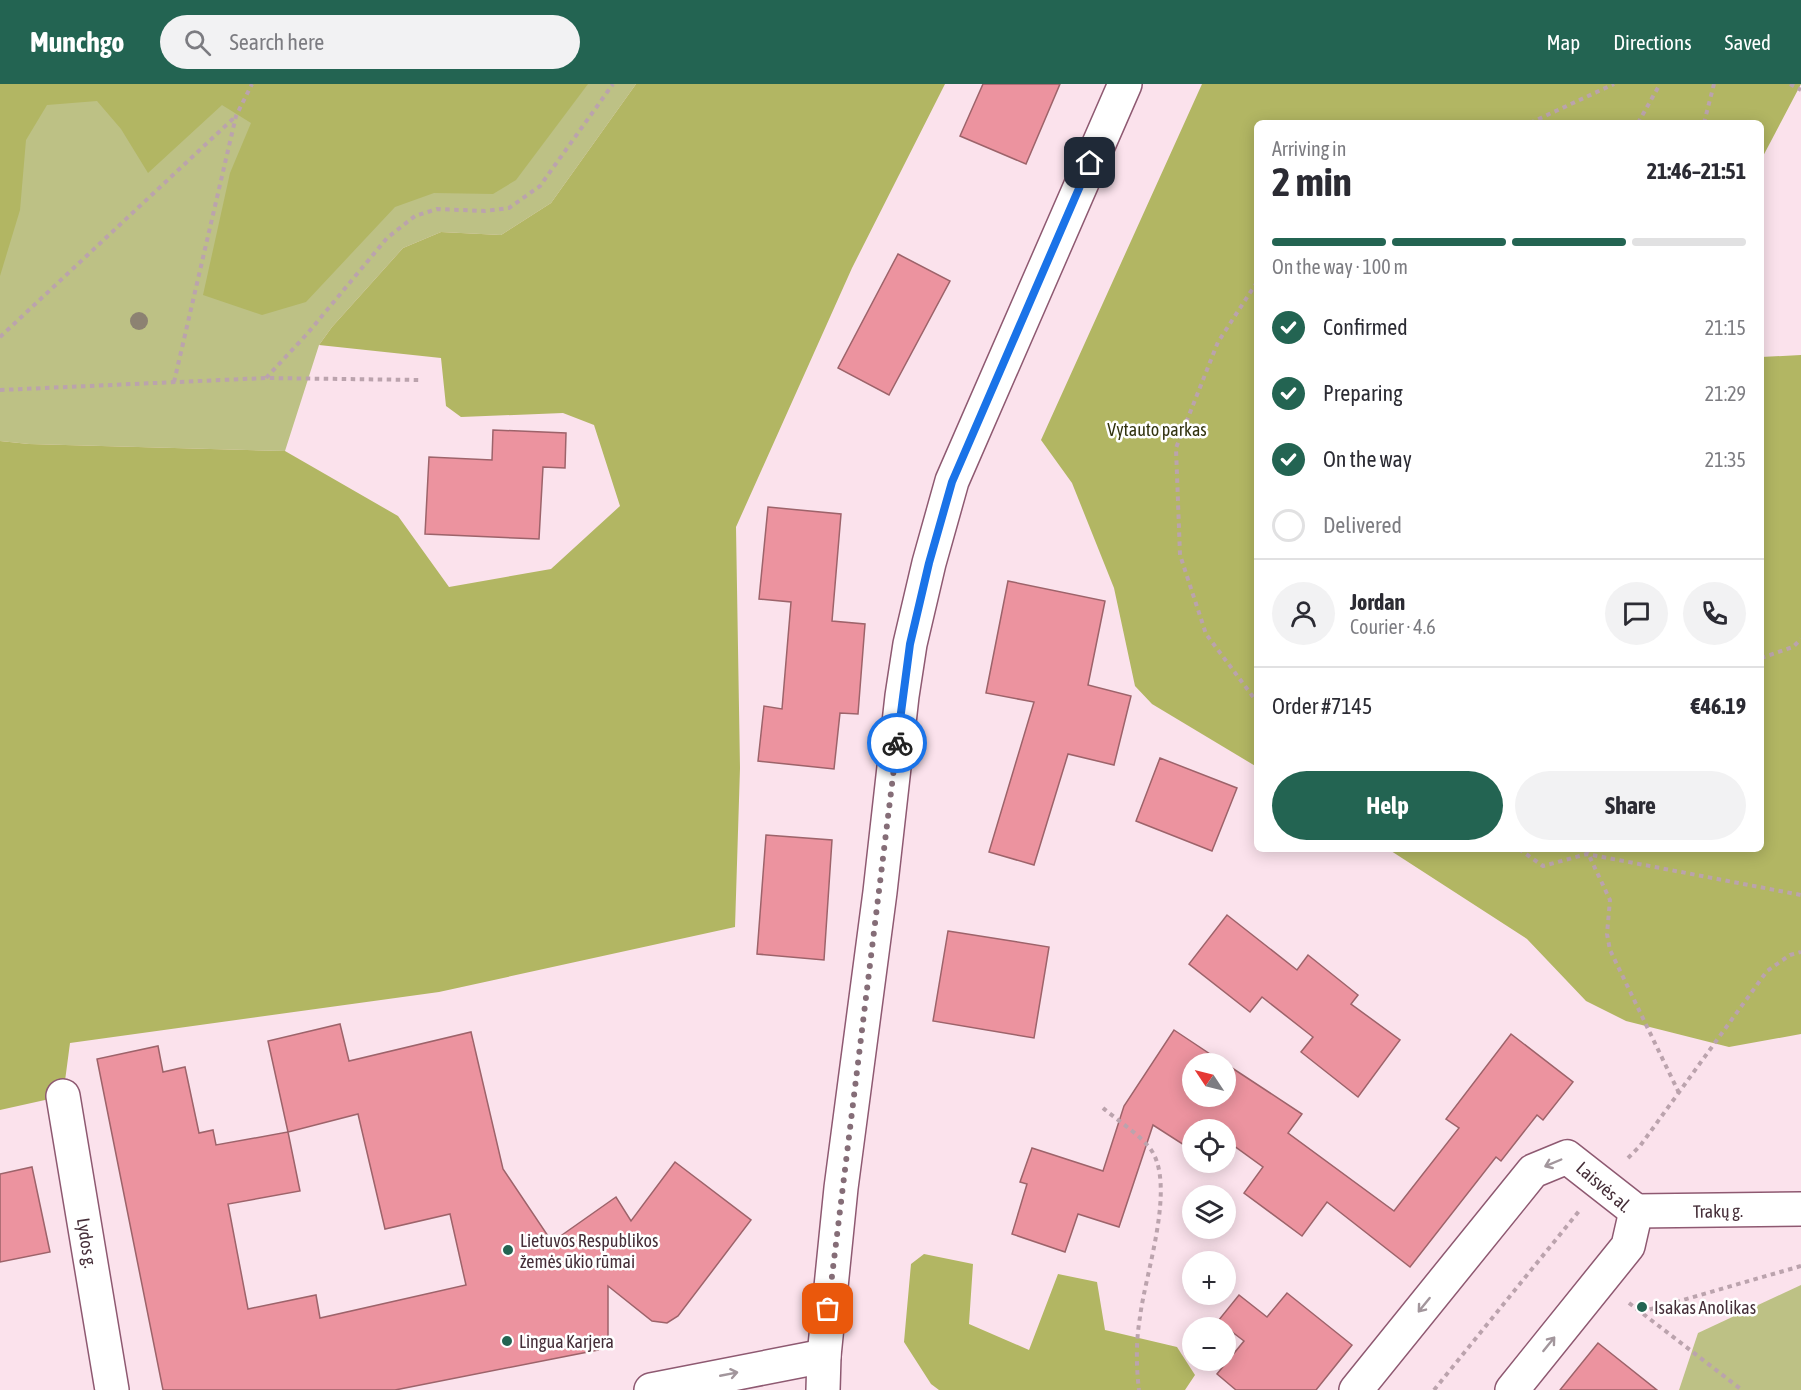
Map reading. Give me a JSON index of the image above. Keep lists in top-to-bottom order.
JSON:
{
  "streets": {
    "main road": ["Laisvės al.", "Trakų g.", "Lydos g."]
  },
  "crossings": [
    ["Laisvės al.", "Trakų g."]
  ],
  "parks": ["Vytauto parkas"],
  "places": ["Lietuvos Respublikos žemės ūkio rūmai", "Isakas Anolikas", "Lingua Karjera"],
  "north": "top left",
  "page": {
    "header": "Munchgo",
    "search": "Search here",
    "nav": ["Map", "Directions", "Saved"],
    "heading": ["2 min", "Arriving in", "21:46–21:51"],
    "panel": [
      "Jordan",
      "Courier · 4.6",
      "Order #7145",
      "€46.19"
    ],
    "bar": "On the way · 100 m",
    "list": [
      ["Confirmed", "21:15"],
      ["Preparing", "21:29"],
      ["On the way", "21:35"],
      "Delivered"
    ],
    "buttons": ["Help", "Share"],
    "map_buttons": ["+", "−"]
  }
}
